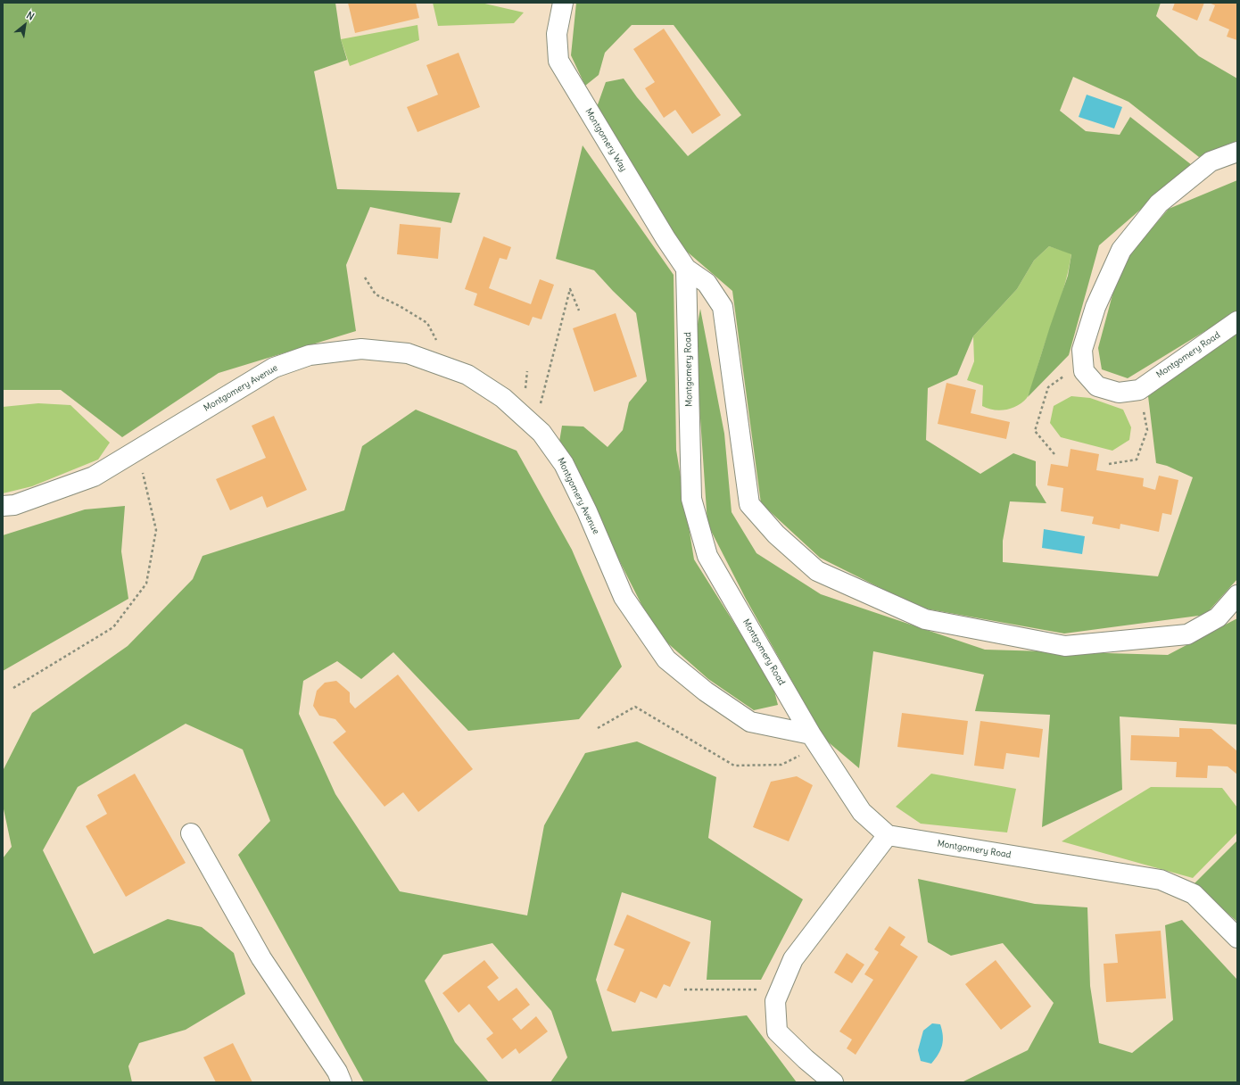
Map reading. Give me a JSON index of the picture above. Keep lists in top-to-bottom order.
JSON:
{
  "streets": {
    "street": ["Montgomery Way", "Montgomery Road", "Montgomery Avenue"]
  },
  "crossings": [
    ["Montgomery Way", "Montgomery Road"],
    ["Montgomery Road", "Montgomery Avenue"]
  ],
  "north": "top right"
}
